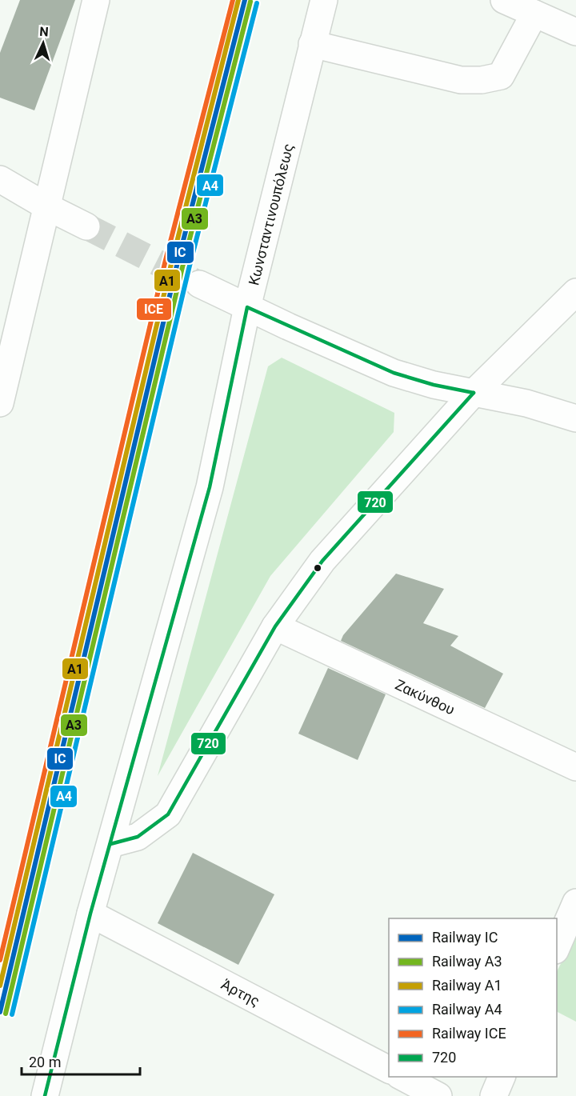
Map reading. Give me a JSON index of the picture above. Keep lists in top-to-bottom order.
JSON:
{
  "streets": {
    "street": ["Κωνσταντινουπόλεως", "Ζακύνθου", "Άρτης"]
  },
  "crossings": [
    ["Κωνσταντινουπόλεως", "Άρτης"]
  ],
  "lines": [
    "rail line IC",
    "rail line A1",
    "rail line ICE",
    "rail line A3",
    "rail line A4",
    "transit line 720"
  ],
  "legend": [
    "Railway IC",
    "Railway A3",
    "Railway A1",
    "Railway A4",
    "Railway ICE",
    "720"
  ],
  "scale_bar": "20 m",
  "north": "top"
}
